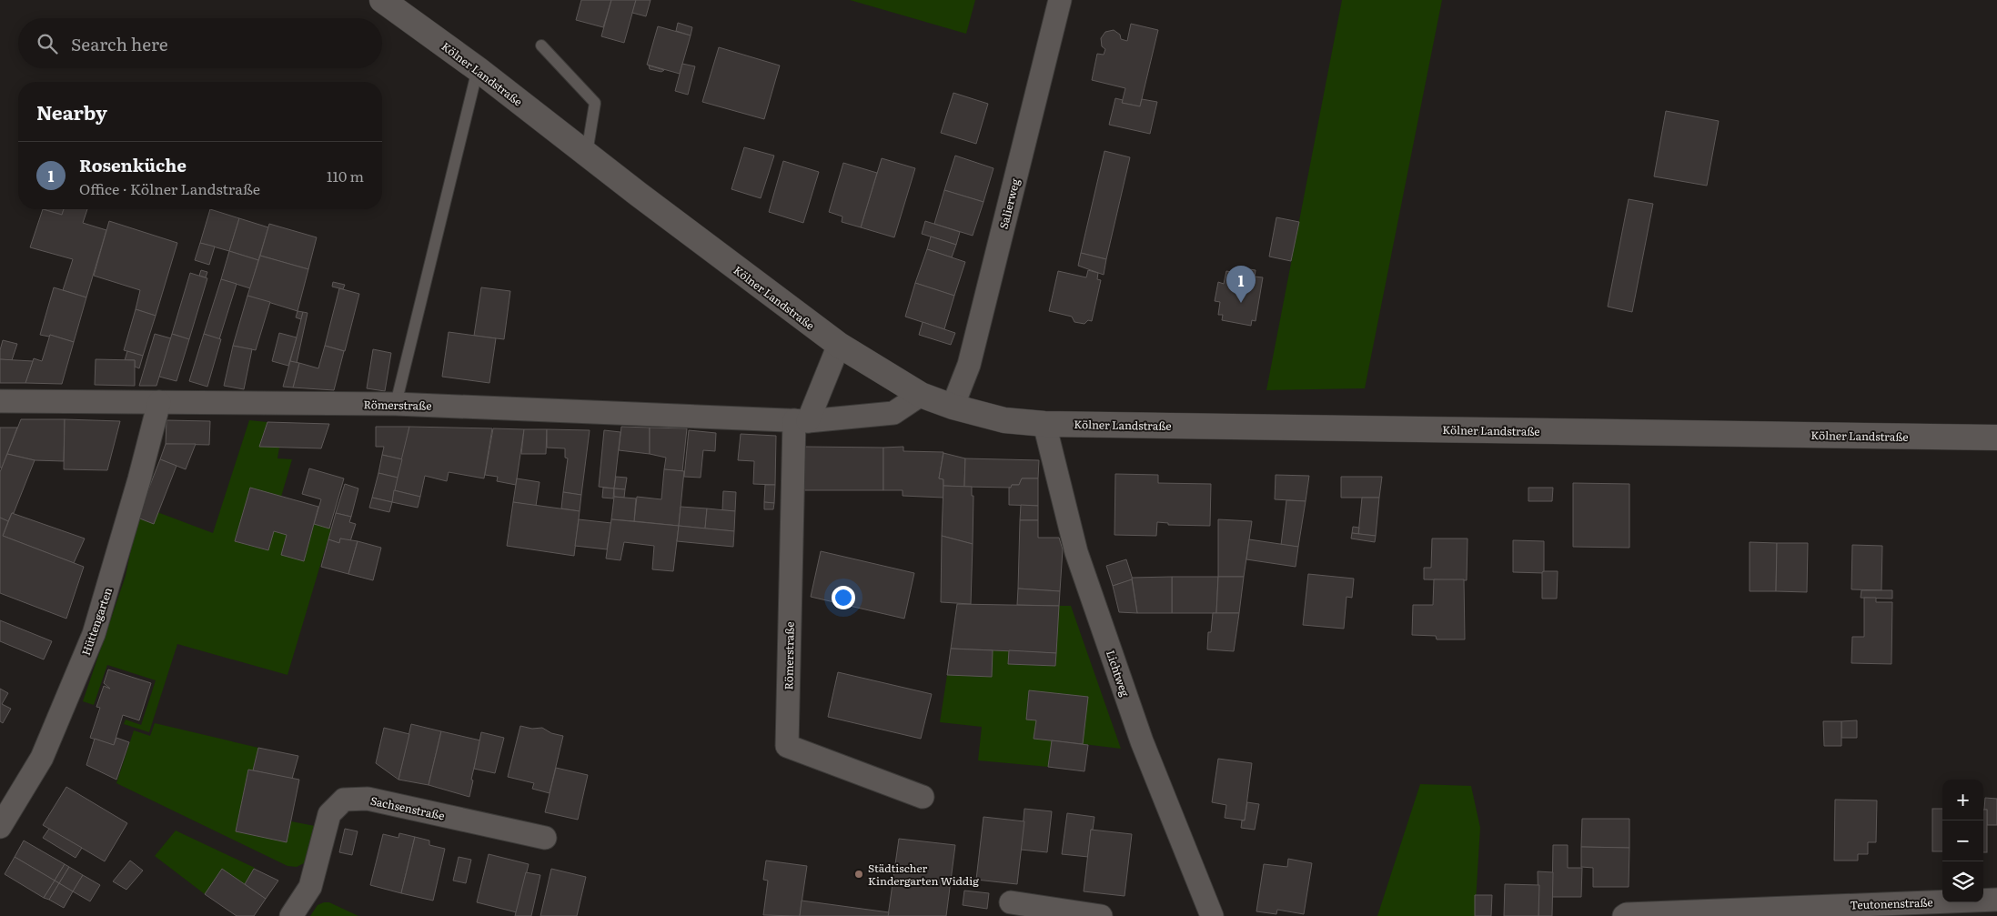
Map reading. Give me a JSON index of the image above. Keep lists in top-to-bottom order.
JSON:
{
  "streets": {
    "main road": ["Kölner Landstraße"],
    "street": [
      "Salierweg",
      "Römerstraße",
      "Hüttengarten",
      "Lichtweg",
      "Sachsenstraße",
      "Teutonenstraße"
    ]
  },
  "crossings": [
    ["Kölner Landstraße", "Salierweg"],
    ["Kölner Landstraße", "Römerstraße"],
    ["Kölner Landstraße", "Lichtweg"],
    ["Römerstraße", "Hüttengarten"]
  ],
  "places": ["Städtischer Kindergarten Widdig"],
  "page": {
    "search": "Search here",
    "heading": "Nearby",
    "list": [
      {
        "mark": "1",
        "name": "Rosenküche",
        "note": "Office · Kölner Landstraße",
        "value": "110 m"
      }
    ],
    "pins": "1",
    "map_buttons": ["+", "−"]
  }
}
